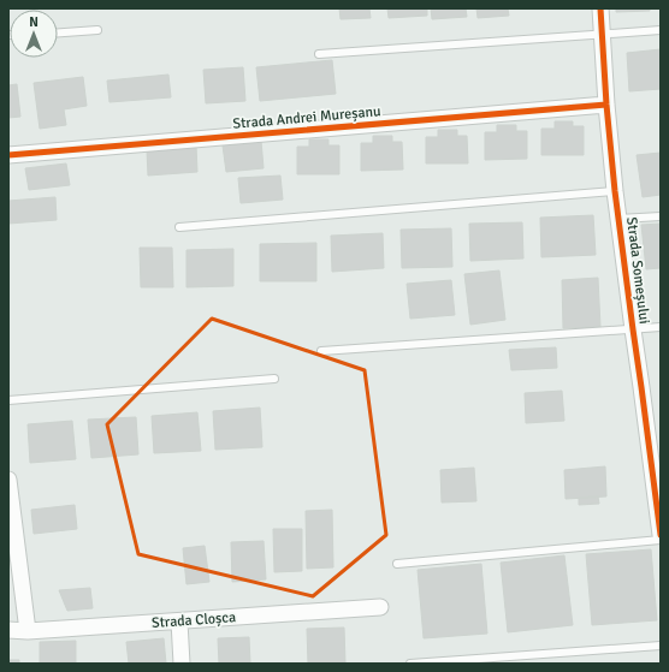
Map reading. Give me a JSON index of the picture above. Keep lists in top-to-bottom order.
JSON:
{
  "streets": {
    "street": ["Strada Andrei Mureșanu", "Strada Someșului", "Strada Cloșca"]
  },
  "crossings": [
    ["Strada Andrei Mureșanu", "Strada Someșului"]
  ],
  "north": "top"
}
